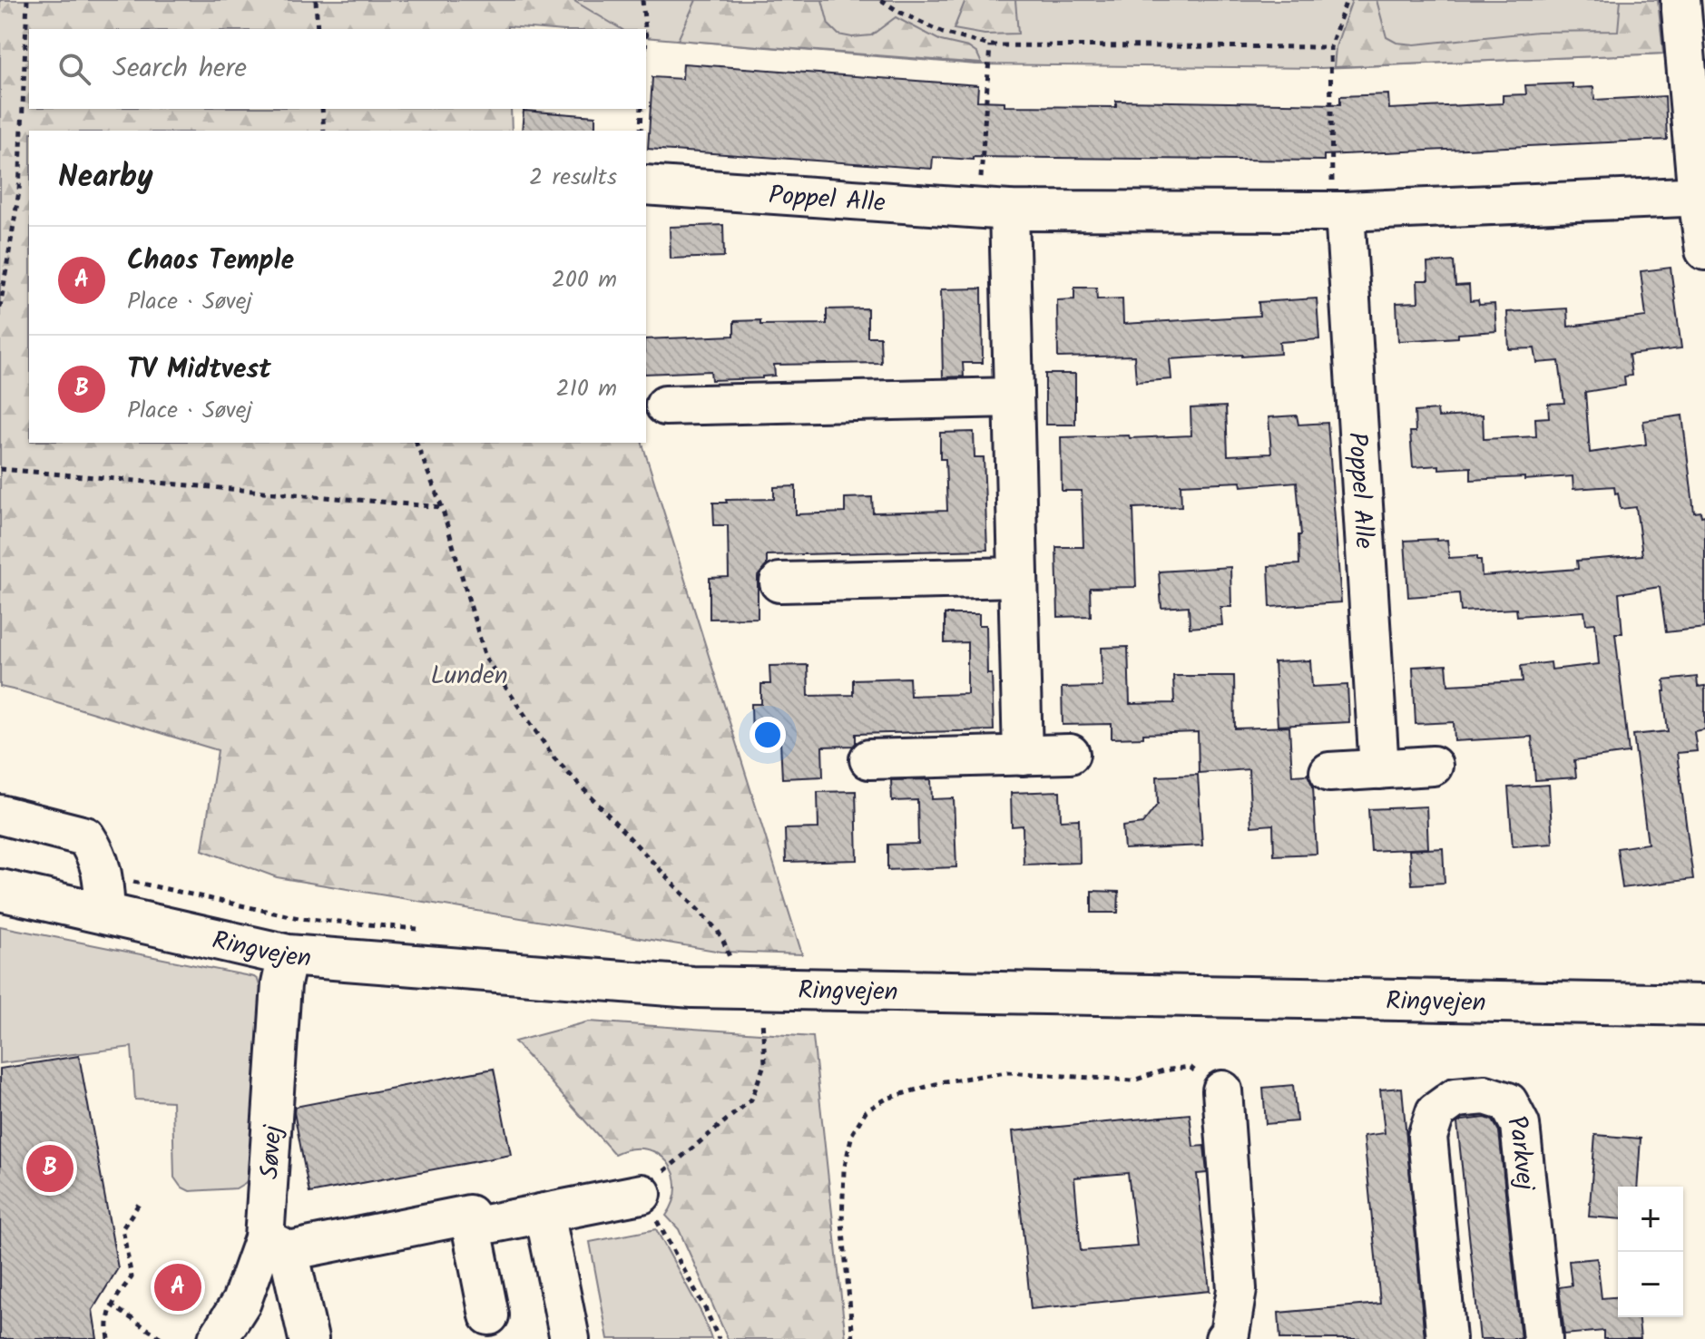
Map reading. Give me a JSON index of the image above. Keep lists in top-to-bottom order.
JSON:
{
  "streets": {
    "main road": ["Ringvejen"],
    "street": ["Poppel Alle", "Søvej", "Parkvej"]
  },
  "crossings": [
    ["Ringvejen", "Søvej"]
  ],
  "parks": ["Lunden"],
  "page": {
    "search": "Search here",
    "heading": ["Nearby", "2 results"],
    "list": [
      {
        "mark": "A",
        "name": "Chaos Temple",
        "note": "Place · Søvej",
        "value": "200 m"
      },
      {
        "mark": "B",
        "name": "TV Midtvest",
        "note": "Place · Søvej",
        "value": "210 m"
      }
    ],
    "pins": ["B", "A"],
    "map_buttons": ["+", "−"]
  }
}
